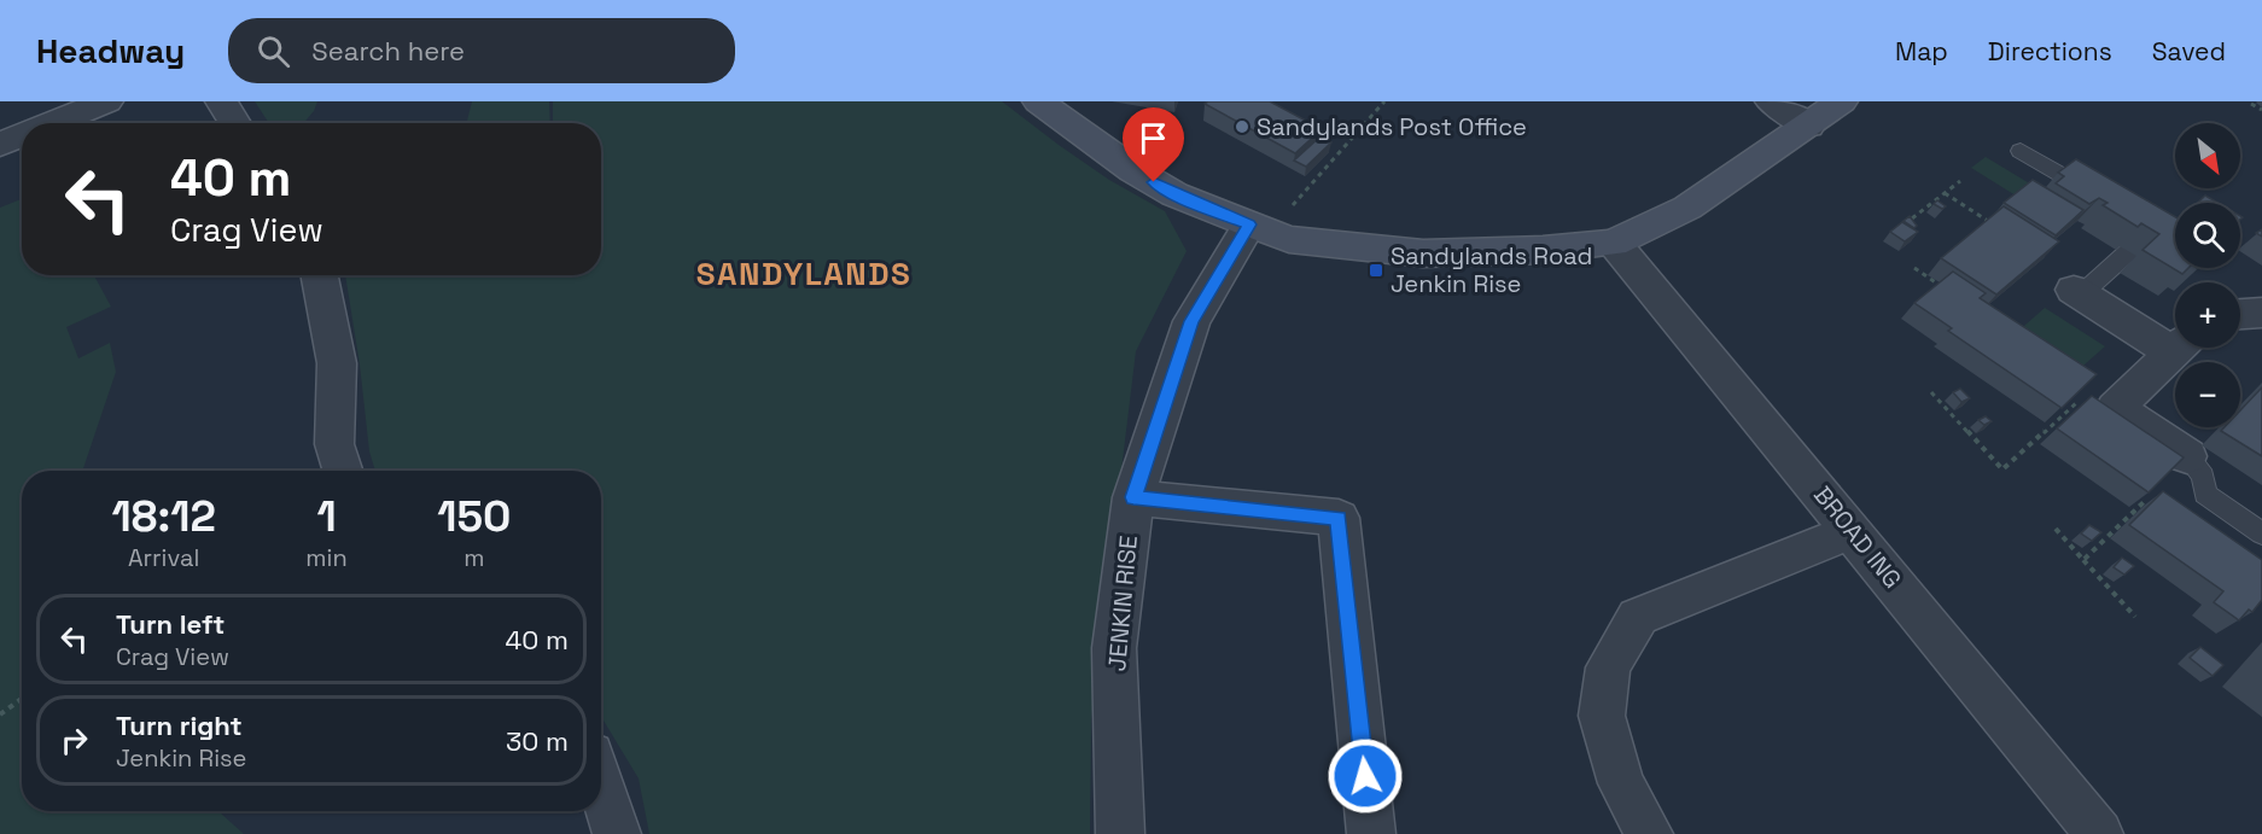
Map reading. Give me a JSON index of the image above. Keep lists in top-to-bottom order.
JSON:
{
  "streets": {
    "street": ["BROAD ING", "JENKIN RISE"]
  },
  "districts": ["SANDYLANDS"],
  "places": {
    "other": ["Sandylands Post Office"],
    "transit": ["Sandylands Road Jenkin Rise"]
  },
  "north": "bottom right",
  "page": {
    "header": "Headway",
    "search": "Search here",
    "nav": ["Map", "Directions", "Saved"],
    "map_buttons": ["+", "−"],
    "turn": ["40 m", "Crag View"],
    "eta": [
      "18:12",
      "Arrival",
      "1",
      "min",
      "150",
      "m"
    ],
    "list": [
      {
        "name": "Turn left",
        "note": "Crag View",
        "value": "40 m"
      },
      {
        "name": "Turn right",
        "note": "Jenkin Rise",
        "value": "30 m"
      }
    ]
  }
}
